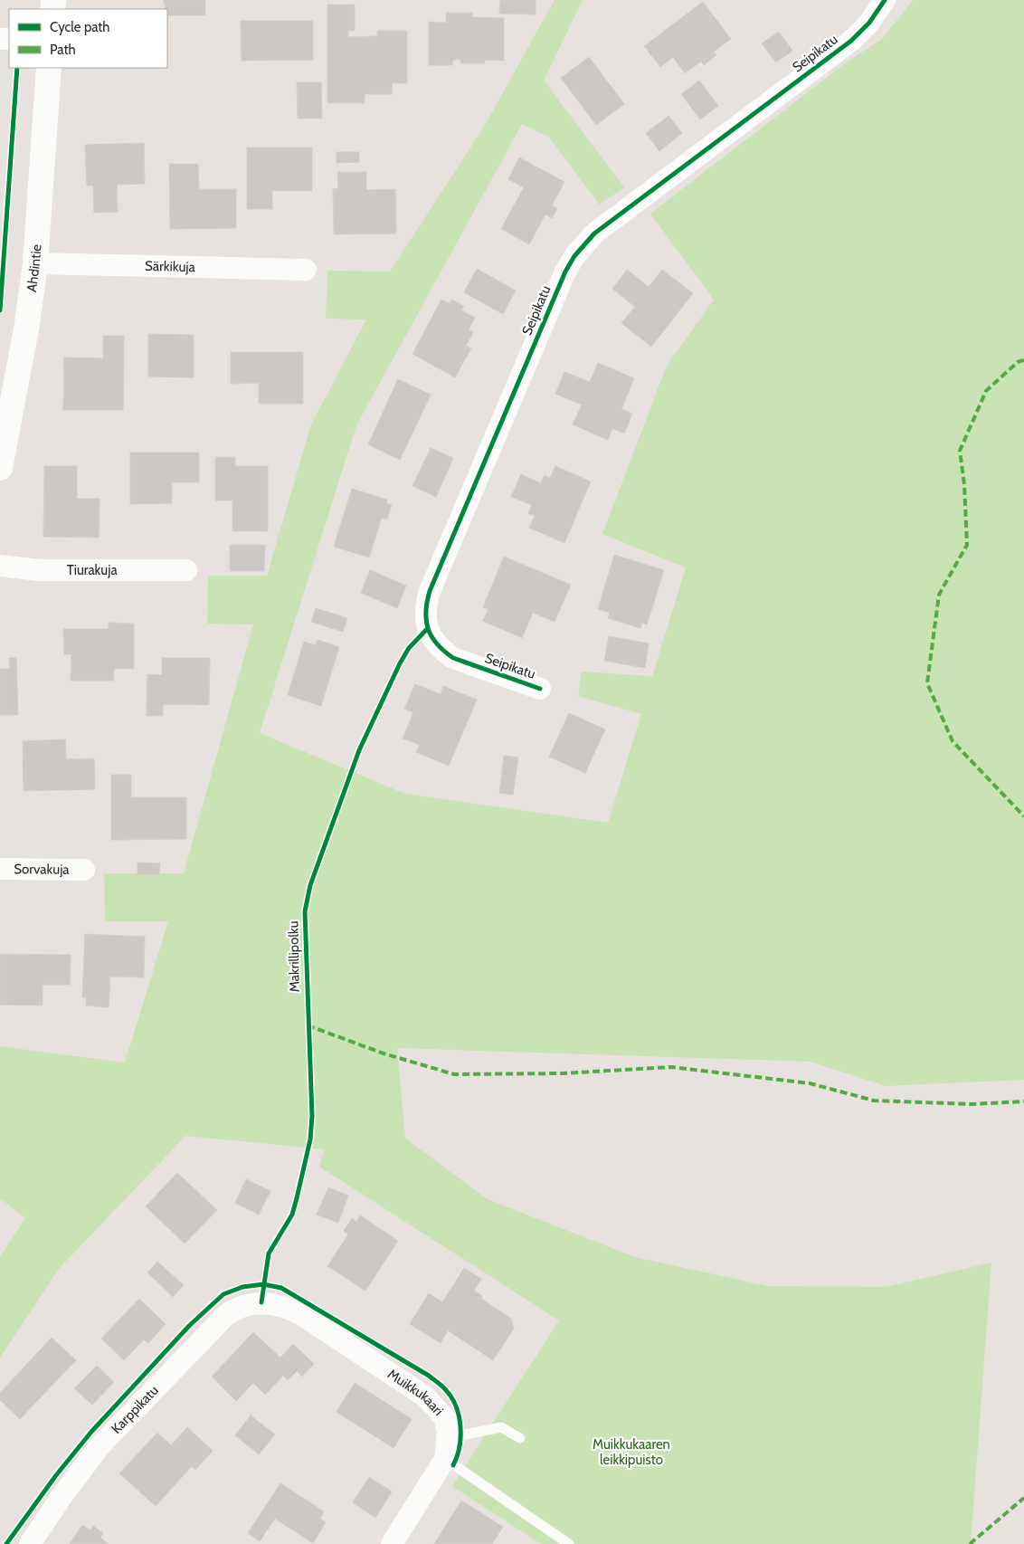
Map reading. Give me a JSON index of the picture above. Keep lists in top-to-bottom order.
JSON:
{
  "streets": {
    "street": [
      "Seipikatu",
      "Särkikuja",
      "Ahdintie",
      "Tiurakuja",
      "Sorvakuja",
      "Muikkukaari",
      "Karppikatu"
    ],
    "cycle path": ["Makrillipolku"]
  },
  "crossings": [
    ["Särkikuja", "Ahdintie"],
    ["Muikkukaari", "Karppikatu"]
  ],
  "parks": ["Muikkukaaren leikkipuisto"],
  "legend": ["Cycle path", "Path"]
}
